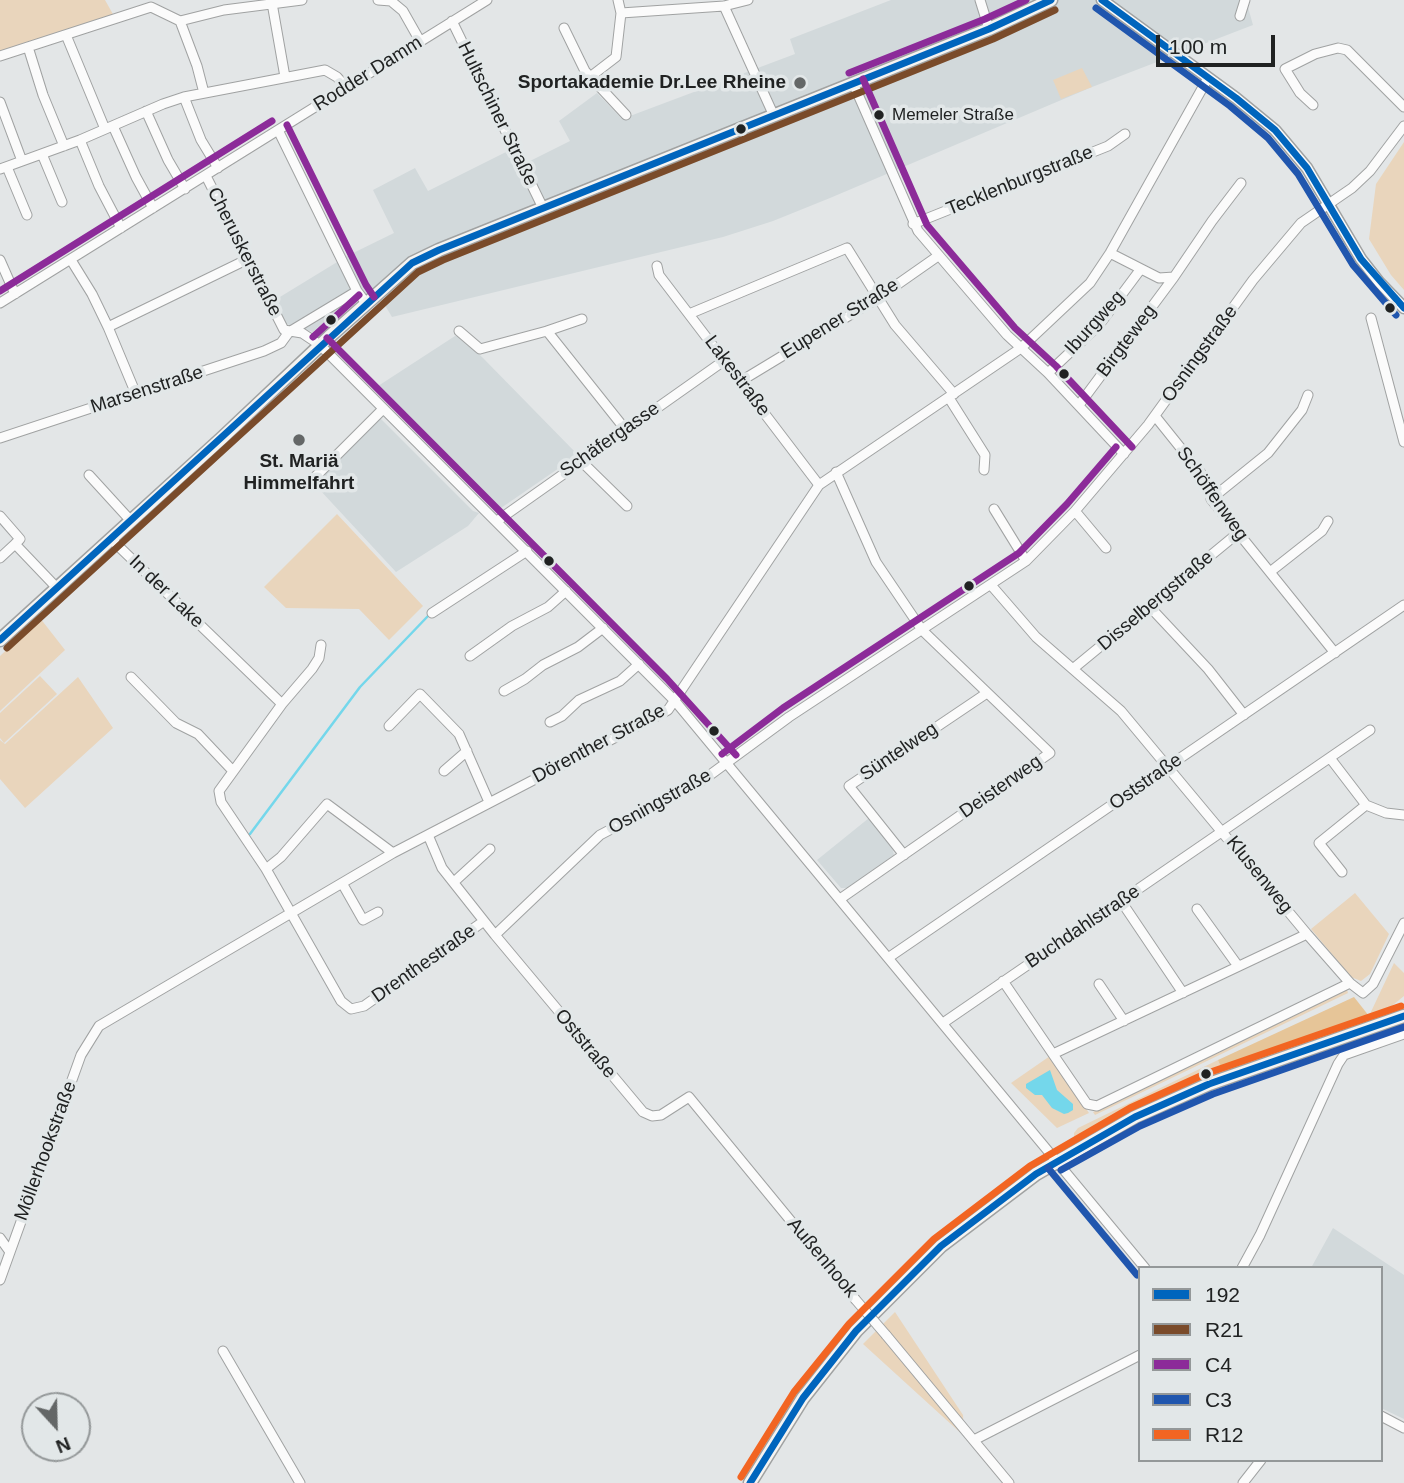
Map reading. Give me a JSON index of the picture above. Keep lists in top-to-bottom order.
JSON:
{
  "streets": {
    "street": [
      "Rodder Damm",
      "Hultschiner Straße",
      "Tecklenburgstraße",
      "Cheruskerstraße",
      "Eupener Straße",
      "Iburgweg",
      "Birgteweg",
      "Osningstraße",
      "Lakestraße",
      "Marsenstraße",
      "Schäfergasse",
      "Schöffenweg",
      "In der Lake",
      "Disselbergstraße",
      "Dörenther Straße",
      "Süntelweg",
      "Oststraße",
      "Deisterweg",
      "Klusenweg",
      "Buchdahlstraße",
      "Drenthestraße",
      "Möllerhookstraße",
      "Außenhook"
    ]
  },
  "crossings": [
    ["Rodder Damm", "Hultschiner Straße"],
    ["Rodder Damm", "Cheruskerstraße"],
    ["Cheruskerstraße", "Marsenstraße"],
    ["Eupener Straße", "Lakestraße"],
    ["Osningstraße", "Schöffenweg"],
    ["Osningstraße", "Oststraße"],
    ["Osningstraße", "Deisterweg"],
    ["Osningstraße", "Klusenweg"],
    ["Osningstraße", "Drenthestraße"],
    ["Lakestraße", "Schäfergasse"],
    ["Lakestraße", "Dörenther Straße"],
    ["Schöffenweg", "Disselbergstraße"],
    ["Schöffenweg", "Oststraße"],
    ["Disselbergstraße", "Klusenweg"],
    ["Dörenther Straße", "Drenthestraße"],
    ["Dörenther Straße", "Möllerhookstraße"],
    ["Süntelweg", "Deisterweg"],
    ["Oststraße", "Klusenweg"],
    ["Oststraße", "Drenthestraße"],
    ["Oststraße", "Außenhook"],
    ["Klusenweg", "Buchdahlstraße"]
  ],
  "places": ["Sportakademie Dr.Lee Rheine", "Memeler Straße", "St. Mariä Himmelfahrt"],
  "lines": [
    "transit line 192",
    "transit line C4",
    "transit line C3",
    "transit line R21",
    "transit line R12"
  ],
  "legend": [
    "192",
    "R21",
    "C4",
    "C3",
    "R12"
  ],
  "scale_bar": "100 m",
  "north": "bottom"
}
